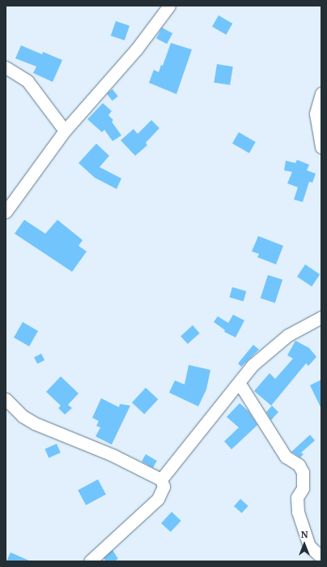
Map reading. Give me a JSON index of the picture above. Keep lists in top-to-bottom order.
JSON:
{
  "north": "top"
}
